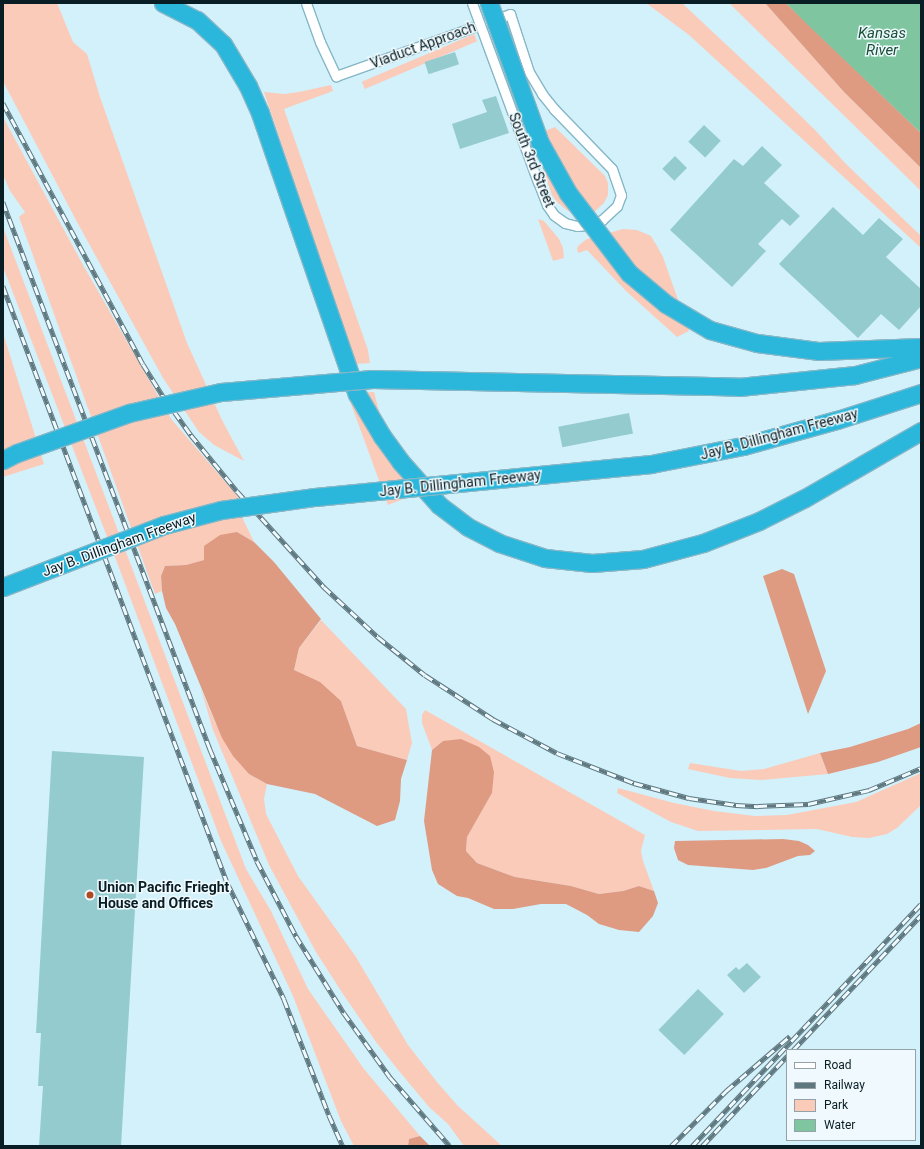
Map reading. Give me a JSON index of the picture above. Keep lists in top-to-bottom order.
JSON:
{
  "streets": {
    "highway": ["Jay B. Dillingham Freeway"],
    "street": ["Viaduct Approach", "South 3rd Street"]
  },
  "crossings": [
    ["Viaduct Approach", "South 3rd Street"]
  ],
  "water": ["Kansas River"],
  "places": ["Union Pacific Frieght House and Offices"],
  "legend": [
    "Road",
    "Railway",
    "Park",
    "Water"
  ]
}
